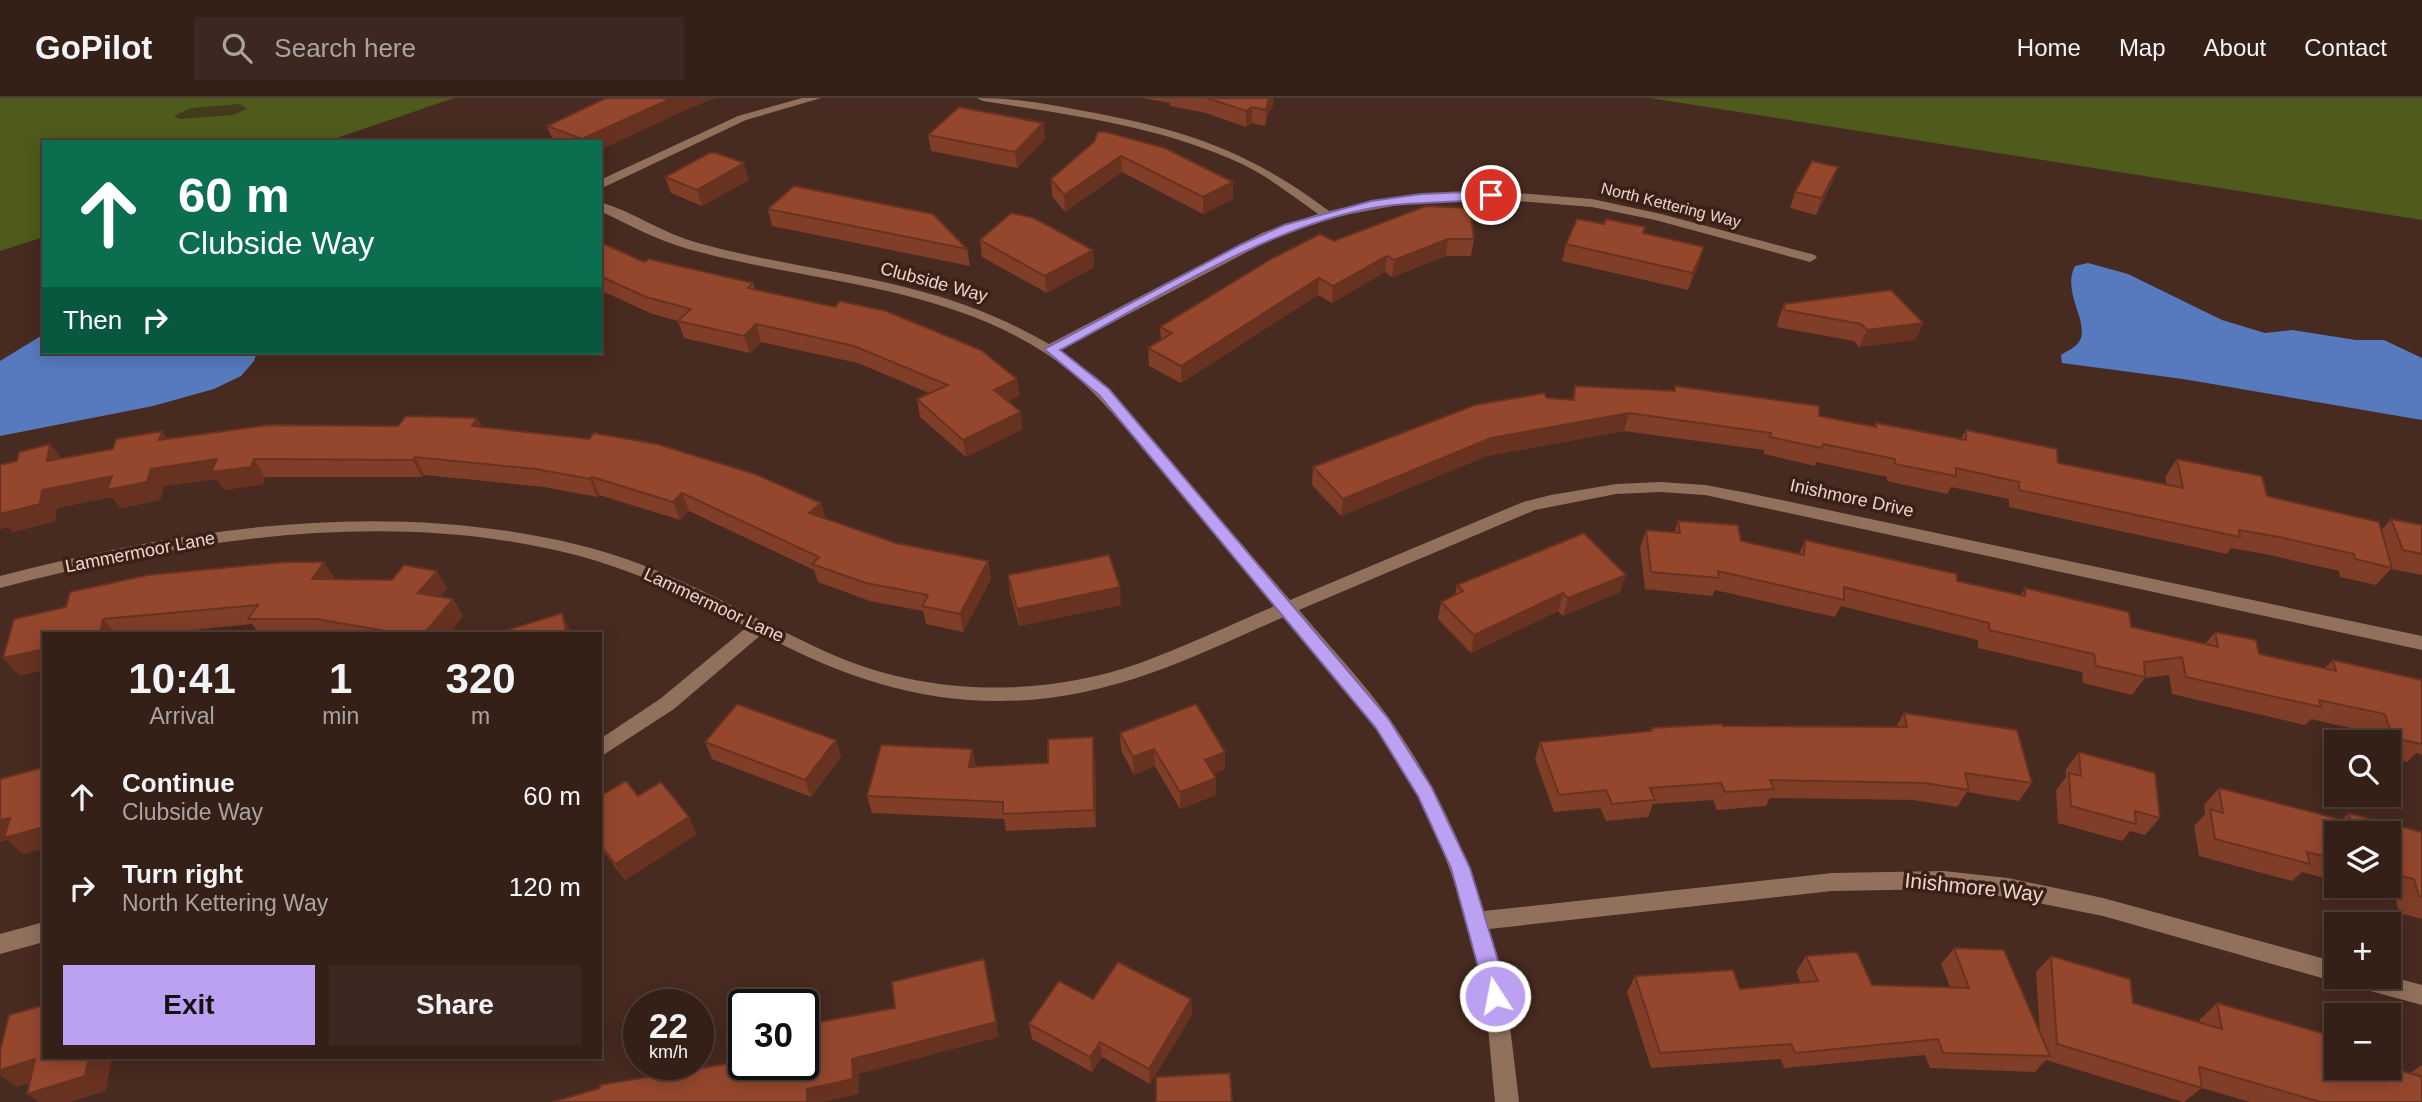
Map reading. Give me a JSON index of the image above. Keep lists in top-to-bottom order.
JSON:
{
  "streets": {
    "street": [
      "North Kettering Way",
      "Clubside Way",
      "Inishmore Drive",
      "Lammermoor Lane",
      "Inishmore Way"
    ]
  },
  "crossings": [
    ["North Kettering Way", "Clubside Way"],
    ["Clubside Way", "Inishmore Drive"],
    ["Clubside Way", "Lammermoor Lane"],
    ["Clubside Way", "Inishmore Way"],
    ["Inishmore Drive", "Lammermoor Lane"]
  ],
  "page": {
    "header": "GoPilot",
    "search": "Search here",
    "nav": [
      "Home",
      "Map",
      "About",
      "Contact"
    ],
    "turn": ["60 m", "Clubside Way"],
    "then": "Then",
    "eta": [
      "10:41",
      "Arrival",
      "1",
      "min",
      "320",
      "m"
    ],
    "map_buttons": ["+", "−"],
    "list": [
      {
        "name": "Continue",
        "note": "Clubside Way",
        "value": "60 m"
      },
      {
        "name": "Turn right",
        "note": "North Kettering Way",
        "value": "120 m"
      }
    ],
    "buttons": ["Exit", "Share"],
    "speed": "22 km/h",
    "limit": "30"
  }
}
